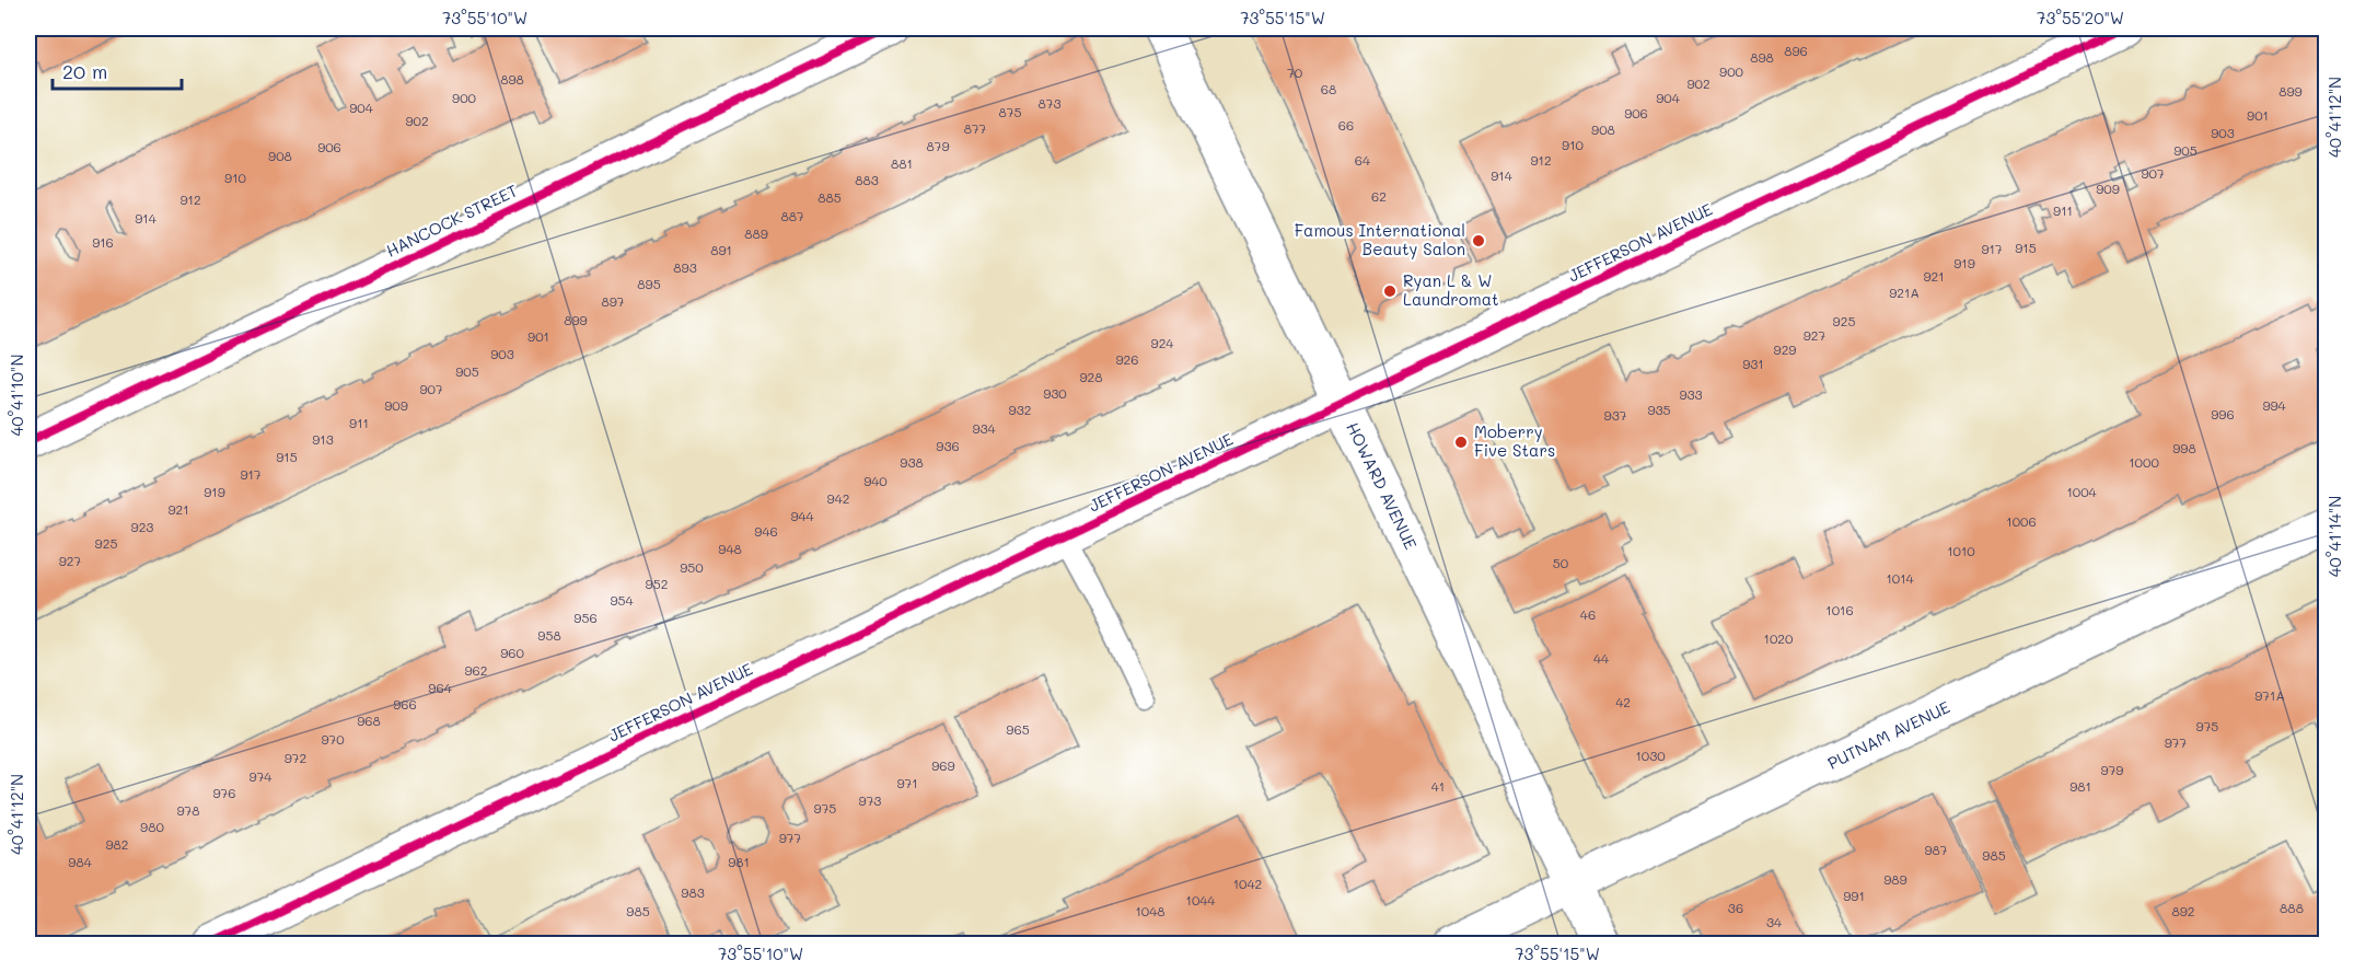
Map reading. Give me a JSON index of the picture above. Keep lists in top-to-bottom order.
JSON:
{
  "streets": {
    "street": [
      "HANCOCK STREET",
      "JEFFERSON AVENUE",
      "HOWARD AVENUE",
      "PUTNAM AVENUE"
    ]
  },
  "crossings": [
    ["JEFFERSON AVENUE", "HOWARD AVENUE"],
    ["HOWARD AVENUE", "PUTNAM AVENUE"]
  ],
  "places": ["Famous International Beauty Salon", "Ryan L & W Laundromat", "Moberry Five Stars"],
  "house_numbers": [
    "896",
    "898",
    "900",
    "70",
    "898",
    "902",
    "68",
    "899",
    "900",
    "904",
    "873",
    "904",
    "875",
    "906",
    "901",
    "902",
    "66",
    "877",
    "908",
    "903",
    "910",
    "879",
    "906",
    "905",
    "908",
    "64",
    "912",
    "881",
    "907",
    "914",
    "910",
    "883",
    "909",
    "62",
    "885",
    "912",
    "911",
    "887",
    "914",
    "889",
    "916",
    "915",
    "917",
    "891",
    "919",
    "893",
    "921",
    "895",
    "921A",
    "897",
    "899",
    "925",
    "927",
    "901",
    "924",
    "929",
    "903",
    "926",
    "931",
    "905",
    "928",
    "907",
    "930",
    "933",
    "909",
    "994",
    "932",
    "935",
    "996",
    "937",
    "911",
    "934",
    "913",
    "936",
    "998",
    "915",
    "938",
    "1000",
    "917",
    "940",
    "919",
    "1004",
    "942",
    "921",
    "944",
    "1006",
    "923",
    "946",
    "925",
    "948",
    "1010",
    "927",
    "50",
    "950",
    "1014",
    "952",
    "954",
    "1016",
    "46",
    "956",
    "958",
    "1020",
    "960",
    "44",
    "962",
    "964",
    "971A",
    "42",
    "966",
    "968",
    "975",
    "965",
    "970",
    "977",
    "1030",
    "972",
    "969",
    "979",
    "974",
    "971",
    "41",
    "981",
    "976",
    "973",
    "975",
    "978",
    "980",
    "977",
    "982",
    "987",
    "985",
    "984",
    "981",
    "989",
    "1042",
    "983",
    "991",
    "1044",
    "36",
    "888",
    "985",
    "1048",
    "892",
    "34"
  ],
  "scale_bar": "20 m",
  "coordinates": [
    "73°55'10\"W",
    "73°55'15\"W",
    "73°55'20\"W",
    "40°41'12\"N",
    "40°41'10\"N",
    "40°41'14\"N"
  ]
}
